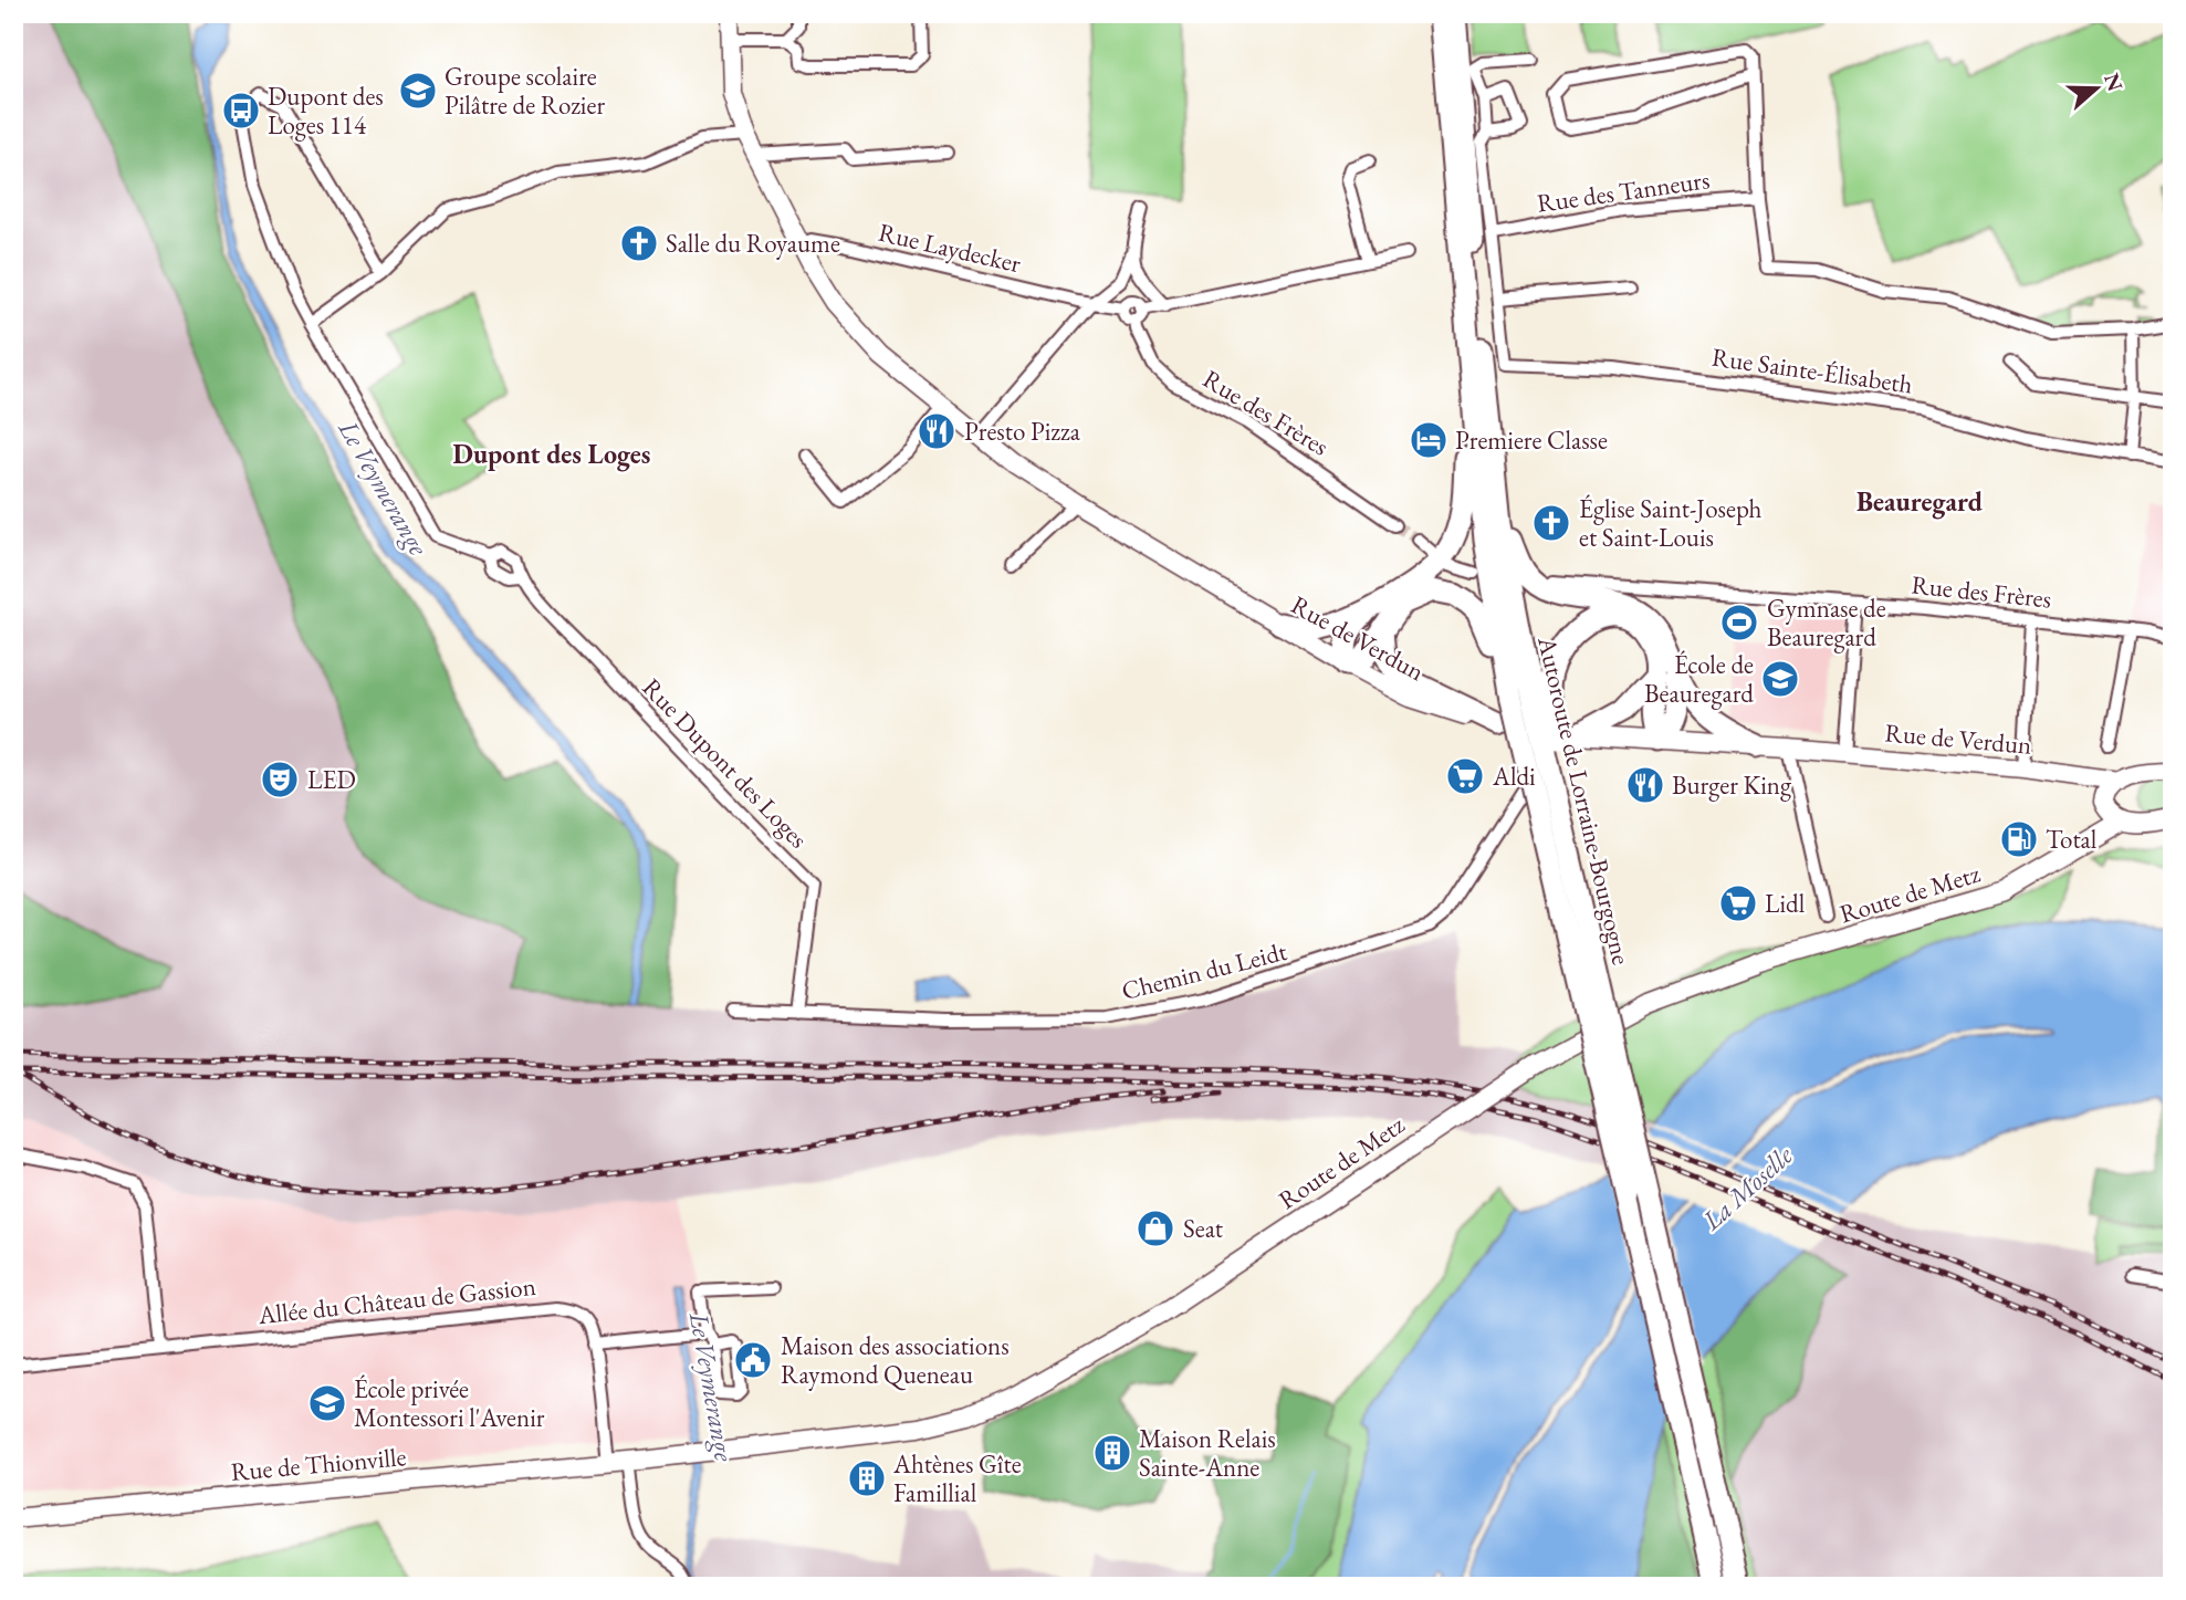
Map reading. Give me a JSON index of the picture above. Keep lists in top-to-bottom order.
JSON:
{
  "streets": {
    "highway": ["Autoroute de Lorraine-Bourgogne"],
    "main road": ["Rue de Verdun", "Route de Metz", "Rue de Thionville"],
    "street": [
      "Rue des Tanneurs",
      "Rue Laydecker",
      "Rue Sainte-Élisabeth",
      "Rue des Frères",
      "Rue Dupont des Loges",
      "Chemin du Leidt",
      "Allée du Château de Gassion"
    ]
  },
  "crossings": [
    ["Rue Laydecker", "Rue des Frères"],
    ["Rue Laydecker", "Rue de Verdun"],
    ["Rue de Verdun", "Route de Metz"],
    ["Rue de Verdun", "Chemin du Leidt"],
    ["Rue Dupont des Loges", "Chemin du Leidt"],
    ["Route de Metz", "Rue de Thionville"],
    ["Allée du Château de Gassion", "Rue de Thionville"]
  ],
  "districts": ["Dupont des Loges", "Beauregard"],
  "water": ["Le Veymerange", "La Moselle"],
  "places": {
    "school or university": ["Groupe scolaire Pilâtre de Rozier", "École de Beauregard", "École privée Montessori l'Avenir"],
    "bus stop": ["Dupont des Loges 114"],
    "church": ["Salle du Royaume", "Église Saint-Joseph et Saint-Louis"],
    "restaurant": ["Presto Pizza", "Burger King"],
    "hotel": ["Premiere Classe"],
    "sports": ["Gymnase de Beauregard"],
    "supermarket": ["Aldi", "Lidl"],
    "theatre": ["LED"],
    "fuel station": ["Total"],
    "shop": ["Seat"],
    "public building": ["Maison des associations Raymond Queneau"],
    "building": ["Maison Relais Sainte-Anne", "Ahtènes Gîte Famillial"]
  },
  "north": "right"
}
